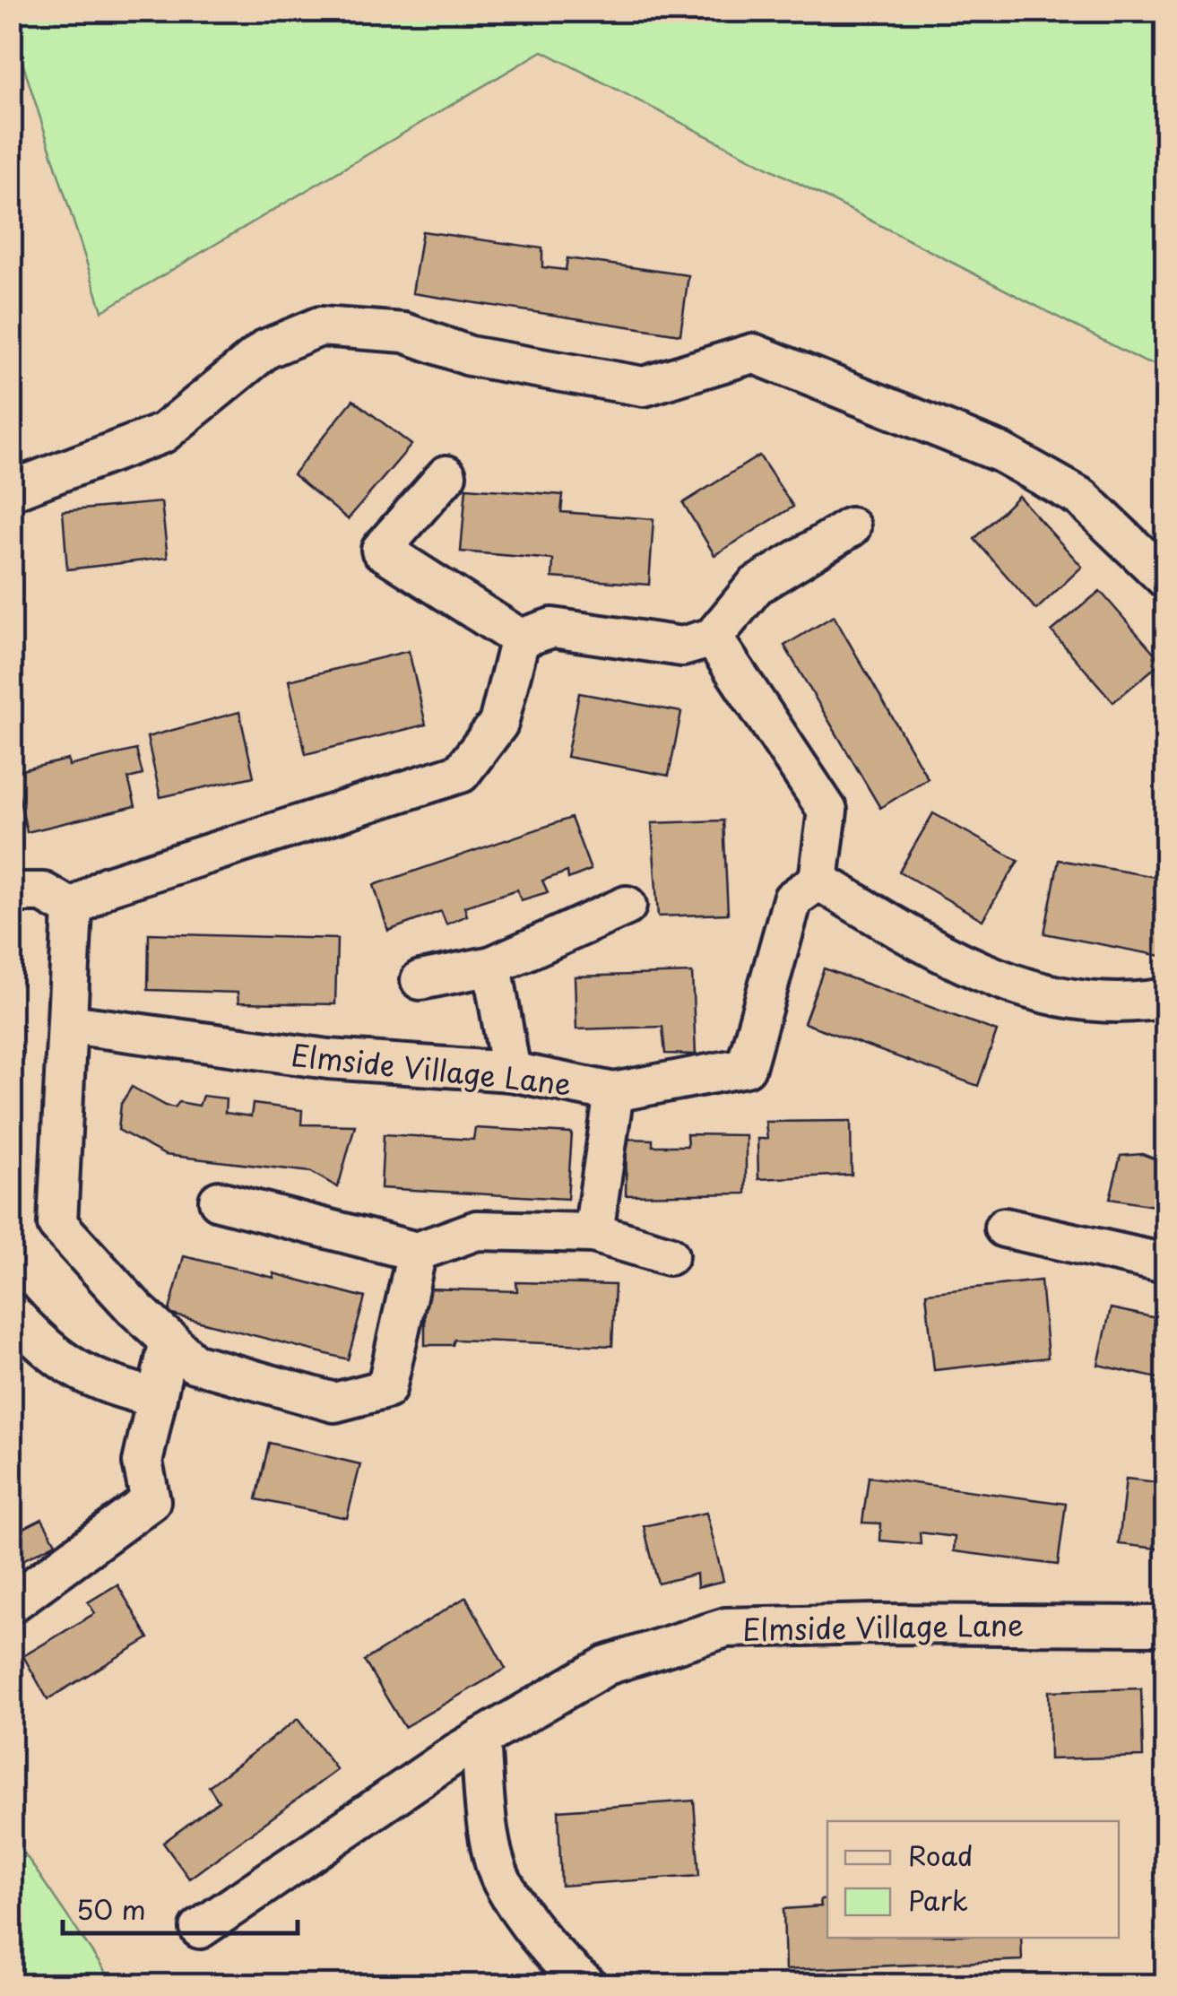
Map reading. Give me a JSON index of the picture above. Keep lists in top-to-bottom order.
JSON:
{
  "streets": {
    "street": ["Elmside Village Lane"]
  },
  "legend": ["Road", "Park"],
  "scale_bar": "50 m"
}
